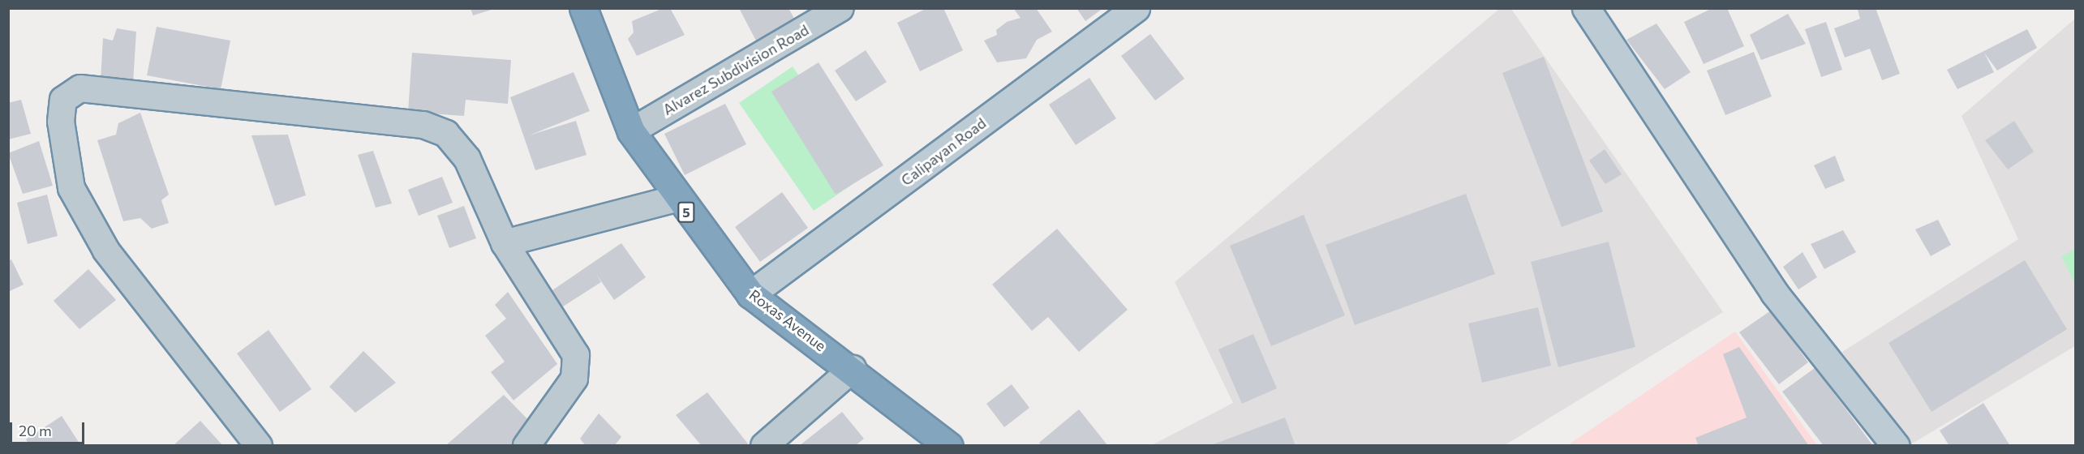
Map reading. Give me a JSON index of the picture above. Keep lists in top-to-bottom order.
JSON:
{
  "streets": {
    "highway": ["5", "Roxas Avenue"],
    "street": ["Alvarez Subdivision Road", "Calipayan Road"]
  },
  "crossings": [
    ["Alvarez Subdivision Road", "Roxas Avenue"],
    ["Calipayan Road", "Roxas Avenue"]
  ],
  "scale_bar": "20 m"
}
